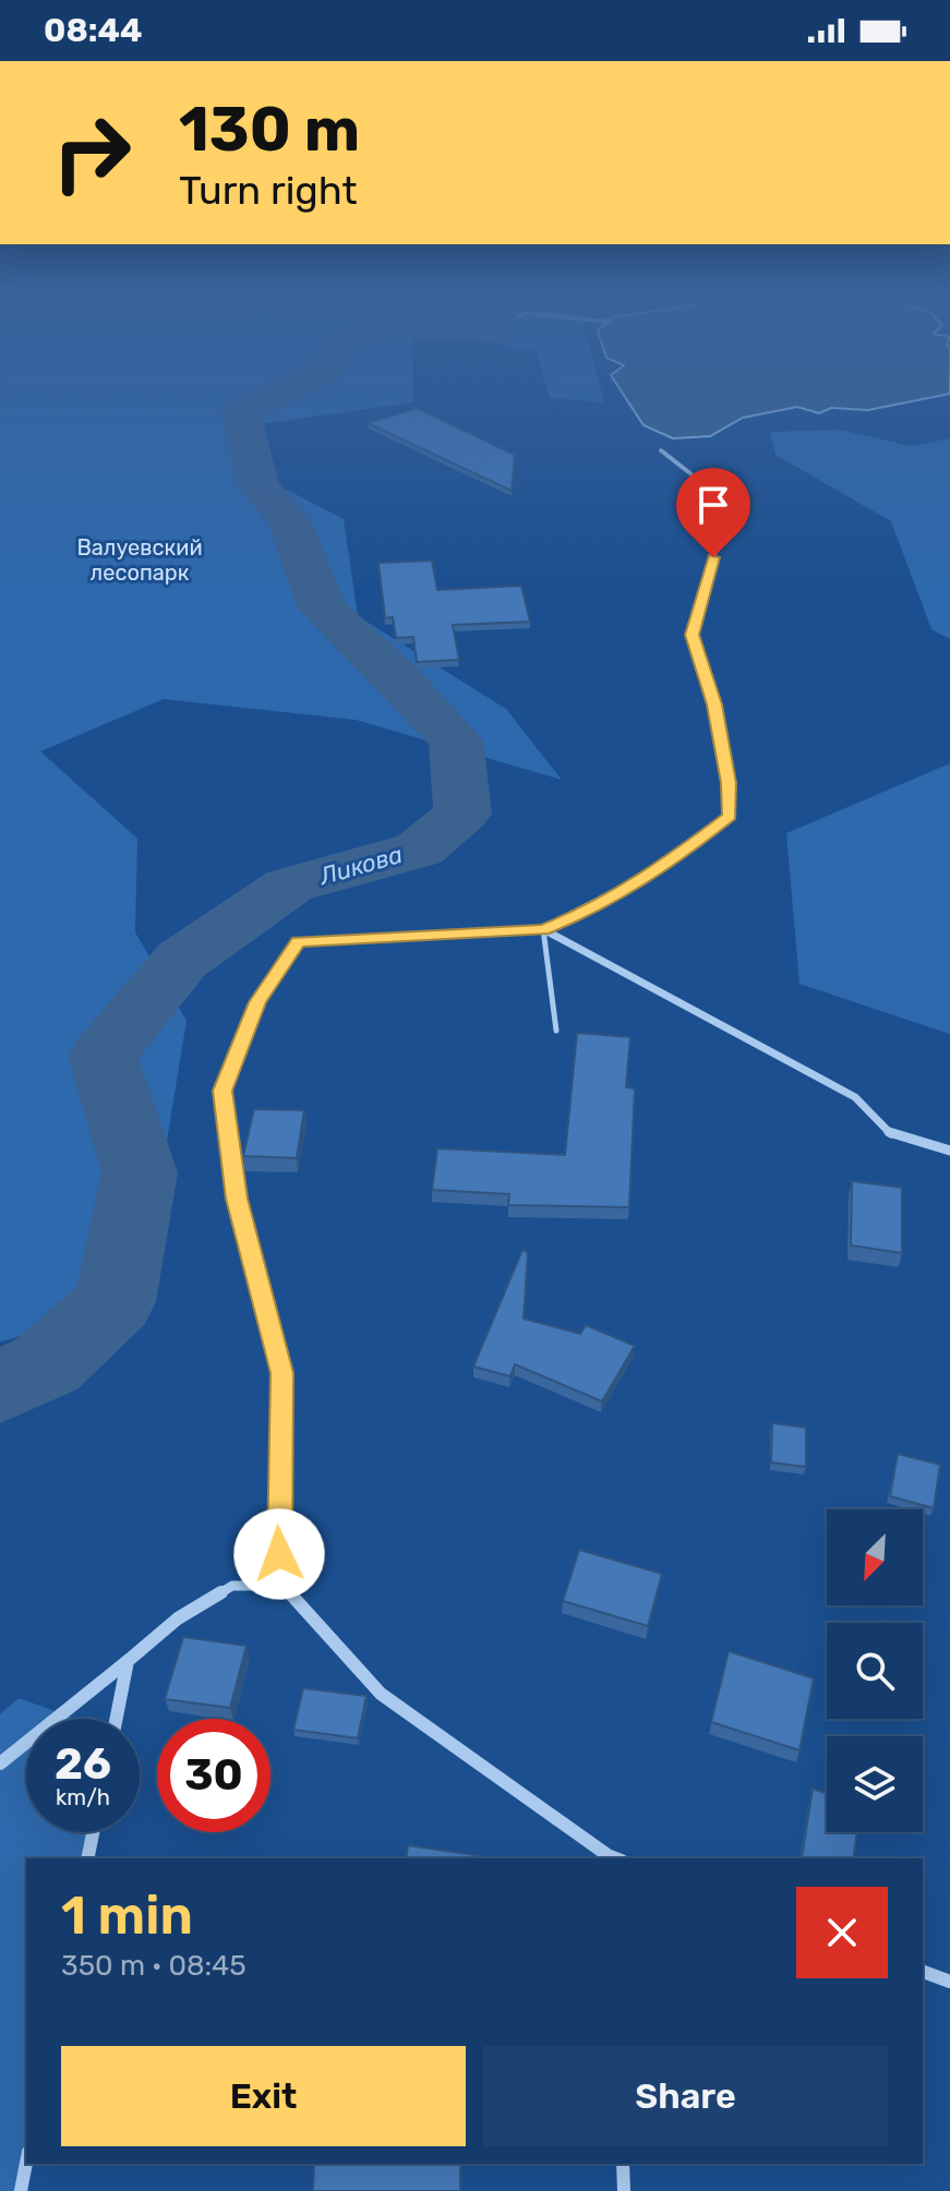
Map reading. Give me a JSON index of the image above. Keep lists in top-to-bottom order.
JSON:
{
  "water": ["Ликова"],
  "parks": ["Валуевский лесопарк"],
  "north": "bottom left",
  "page": {
    "status": "08:44",
    "turn": ["130 m", "Turn right"],
    "speed": "26 km/h",
    "limit": "30",
    "heading": ["1 min", "350 m · 08:45"],
    "buttons": ["Exit", "Share"]
  }
}
